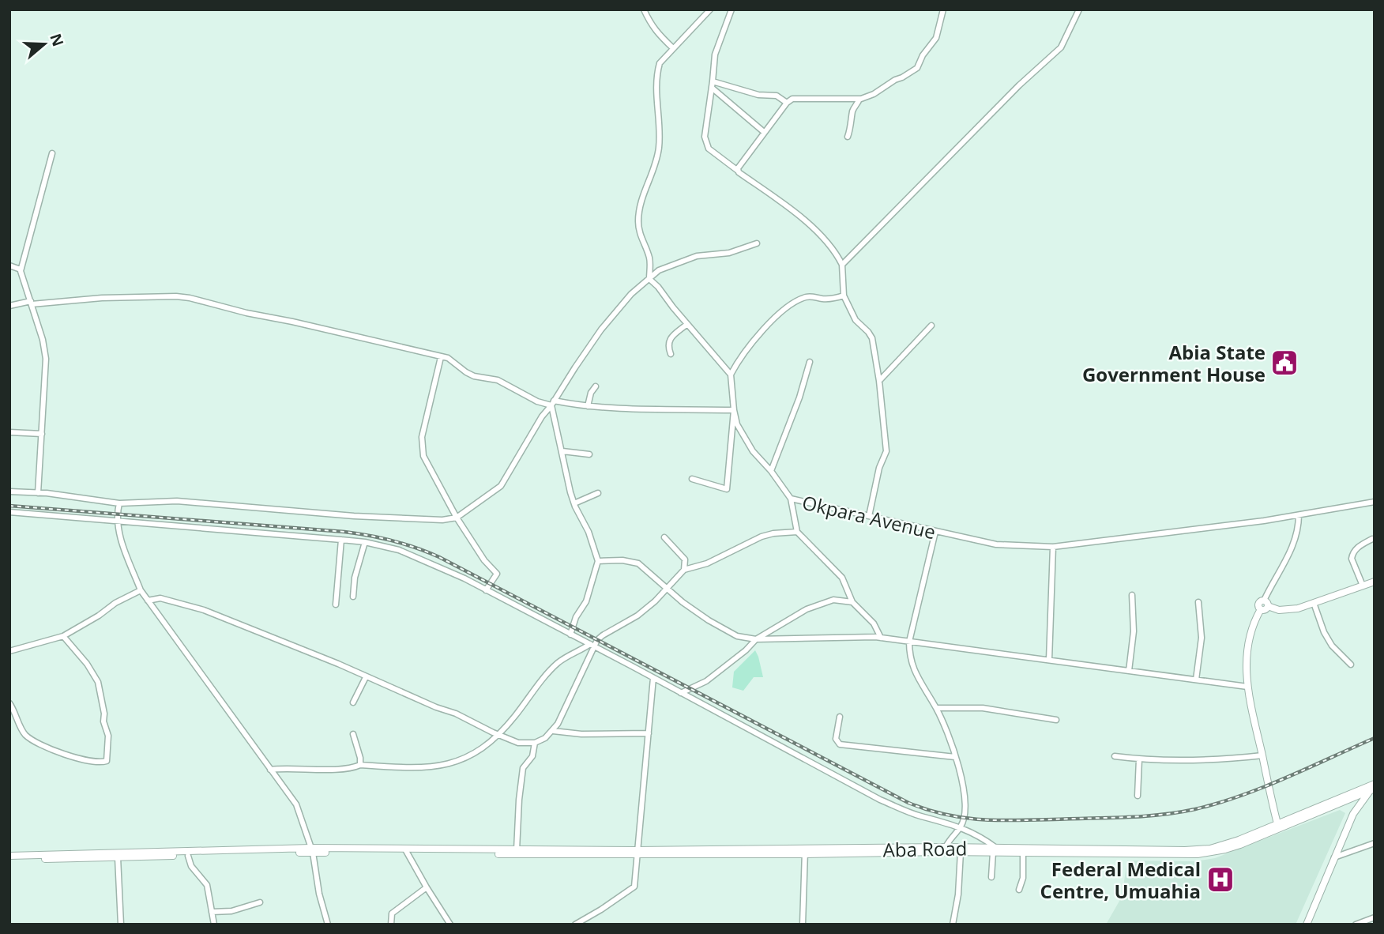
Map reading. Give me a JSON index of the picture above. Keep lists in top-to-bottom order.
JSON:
{
  "streets": {
    "main road": ["Aba Road"],
    "street": ["Okpara Avenue"]
  },
  "places": {
    "public building": ["Abia State Government House"],
    "hospital": ["Federal Medical Centre, Umuahia"]
  },
  "north": "right"
}
